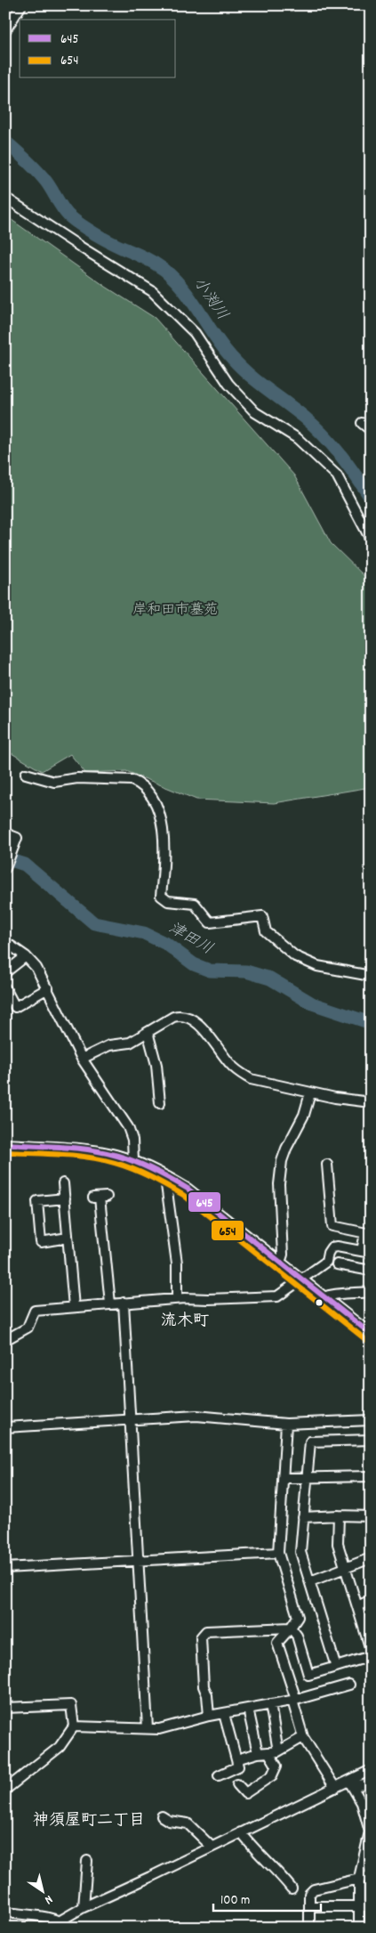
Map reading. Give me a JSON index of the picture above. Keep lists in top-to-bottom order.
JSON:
{
  "districts": ["流木町", "神須屋町二丁目"],
  "water": ["小渕川", "津田川"],
  "parks": ["岸和田市墓苑"],
  "lines": ["transit line 645", "transit line 654"],
  "legend": ["645", "654"],
  "scale_bar": "100 m",
  "north": "bottom right"
}
